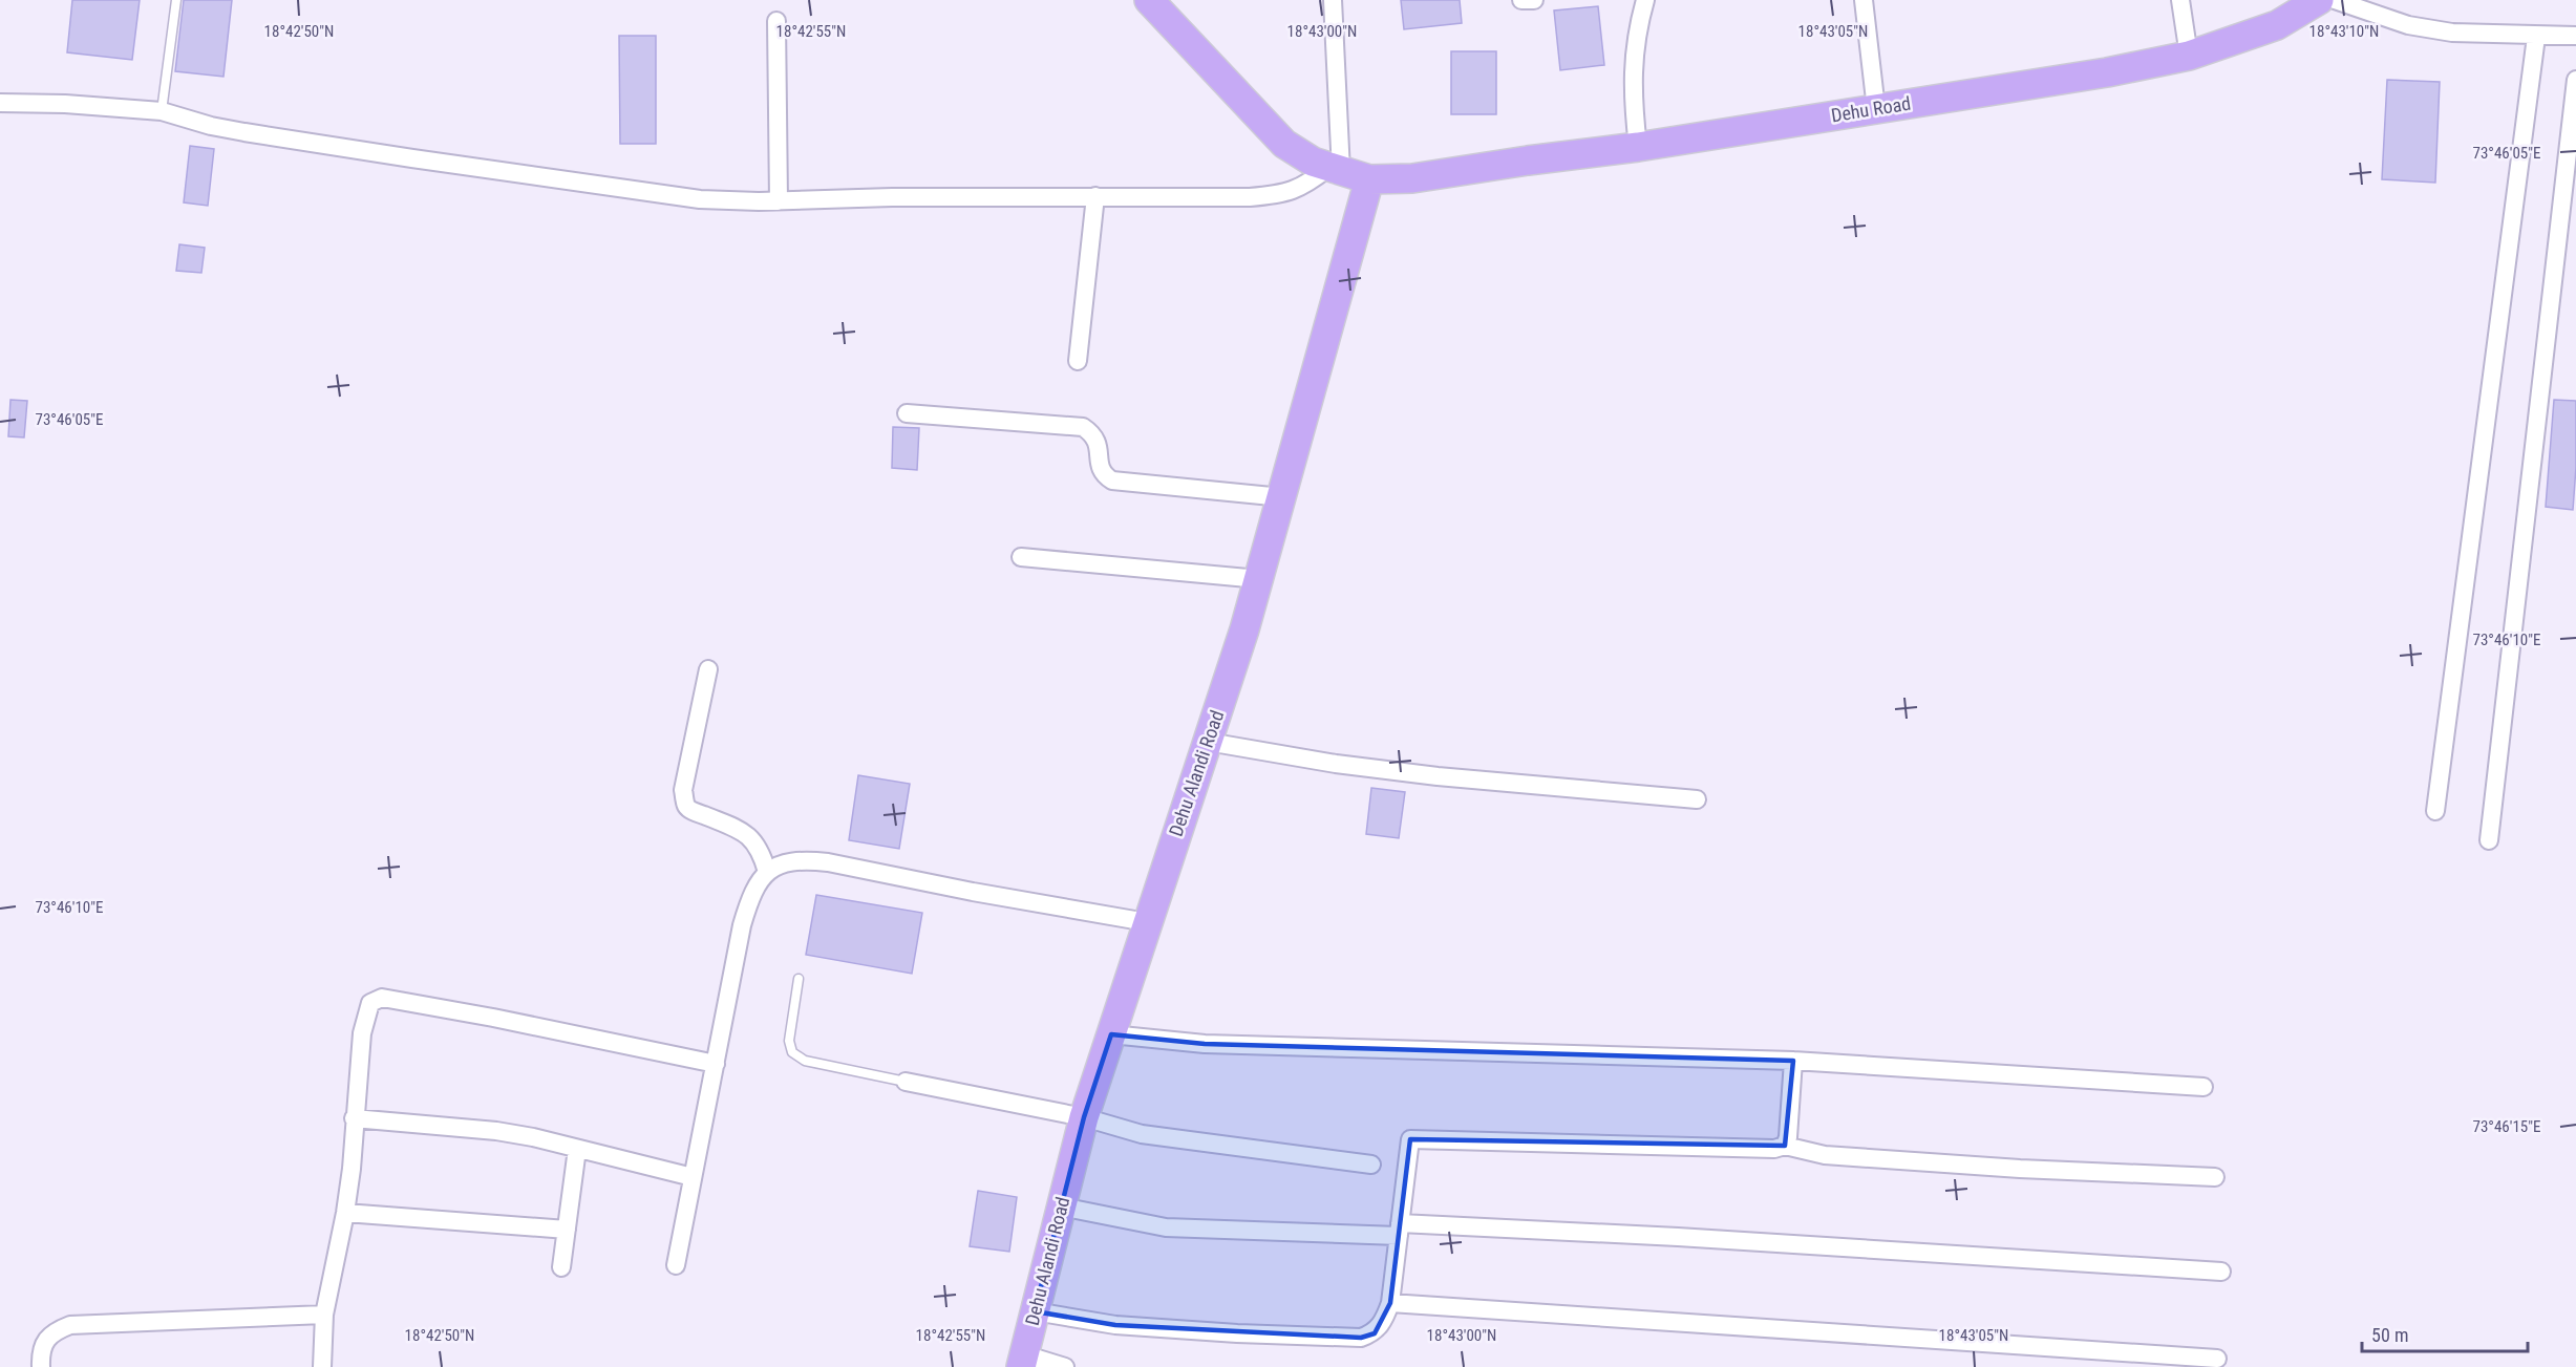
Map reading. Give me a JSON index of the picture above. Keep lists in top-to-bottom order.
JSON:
{
  "streets": {
    "main road": ["Dehu Road", "Dehu Alandi Road"]
  },
  "crossings": [
    ["Dehu Road", "Dehu Alandi Road"]
  ],
  "scale_bar": "50 m",
  "coordinates": [
    "18°42'50\"N",
    "18°42'55\"N",
    "18°43'00\"N",
    "18°43'05\"N",
    "18°43'10\"N",
    "73°46'05\"E",
    "73°46'10\"E",
    "73°46'15\"E"
  ]
}
